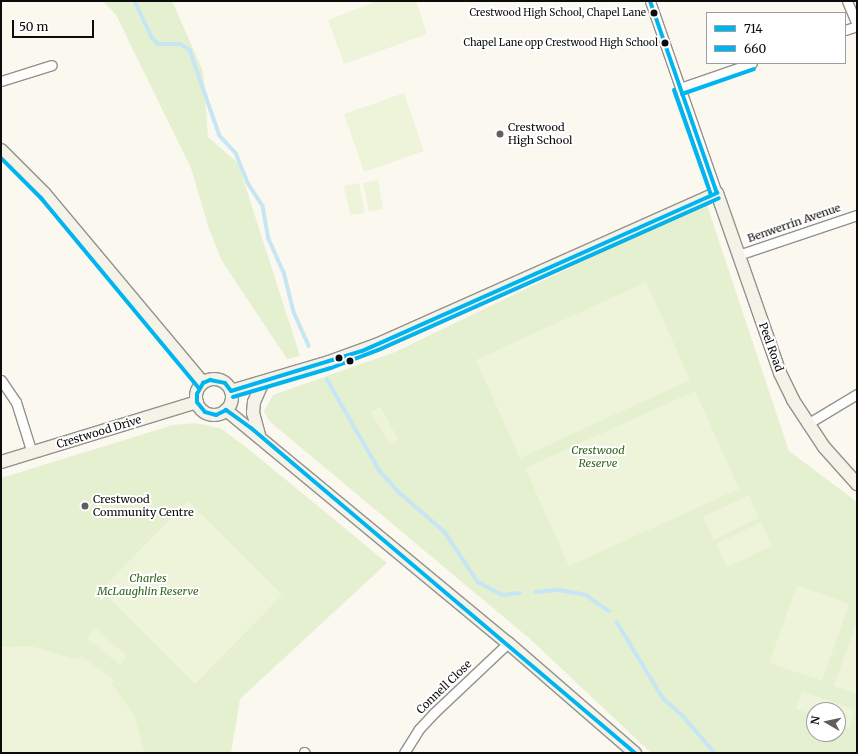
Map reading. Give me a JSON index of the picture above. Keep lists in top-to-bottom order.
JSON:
{
  "streets": {
    "street": [
      "Benwerrin Avenue",
      "Peel Road",
      "Crestwood Drive",
      "Connell Close"
    ]
  },
  "crossings": [
    ["Benwerrin Avenue", "Peel Road"]
  ],
  "parks": ["Crestwood Reserve", "Charles McLaughlin Reserve"],
  "places": [
    "Crestwood High School, Chapel Lane",
    "Chapel Lane opp Crestwood High School",
    "Crestwood High School",
    "Crestwood Community Centre"
  ],
  "lines": ["transit line 714", "transit line 660"],
  "legend": ["714", "660"],
  "scale_bar": "50 m",
  "north": "left"
}
